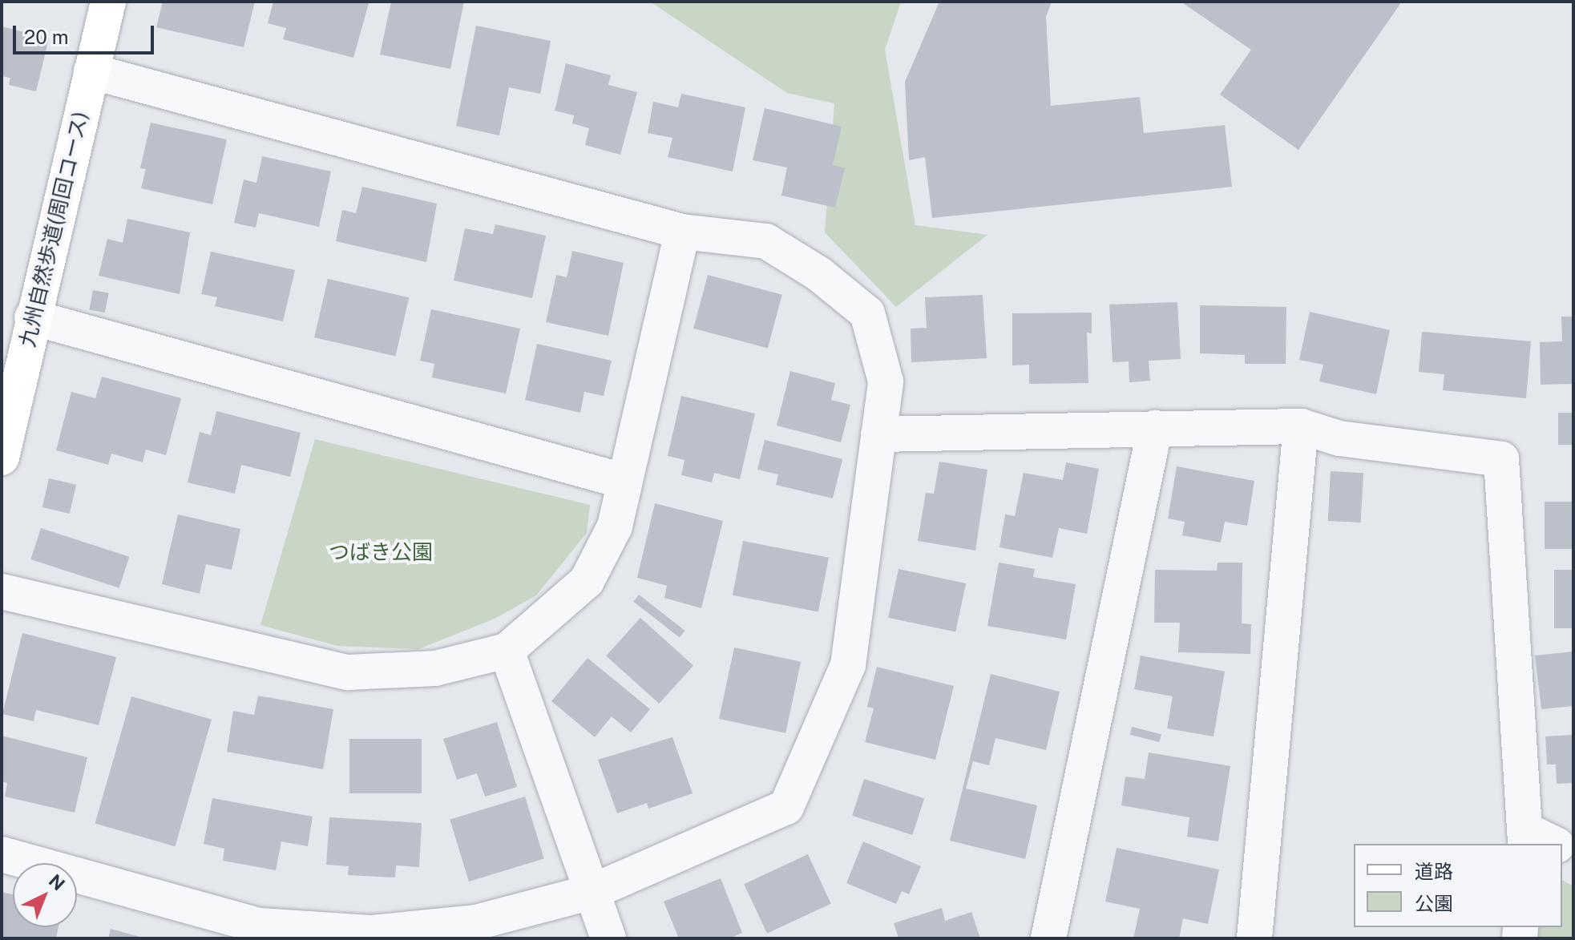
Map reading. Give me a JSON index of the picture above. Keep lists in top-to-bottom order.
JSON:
{
  "streets": {
    "street": ["九州自然歩道(周回コース)"]
  },
  "parks": ["つばき公園"],
  "legend": ["道路", "公園"],
  "scale_bar": "20 m",
  "north": "top right"
}
